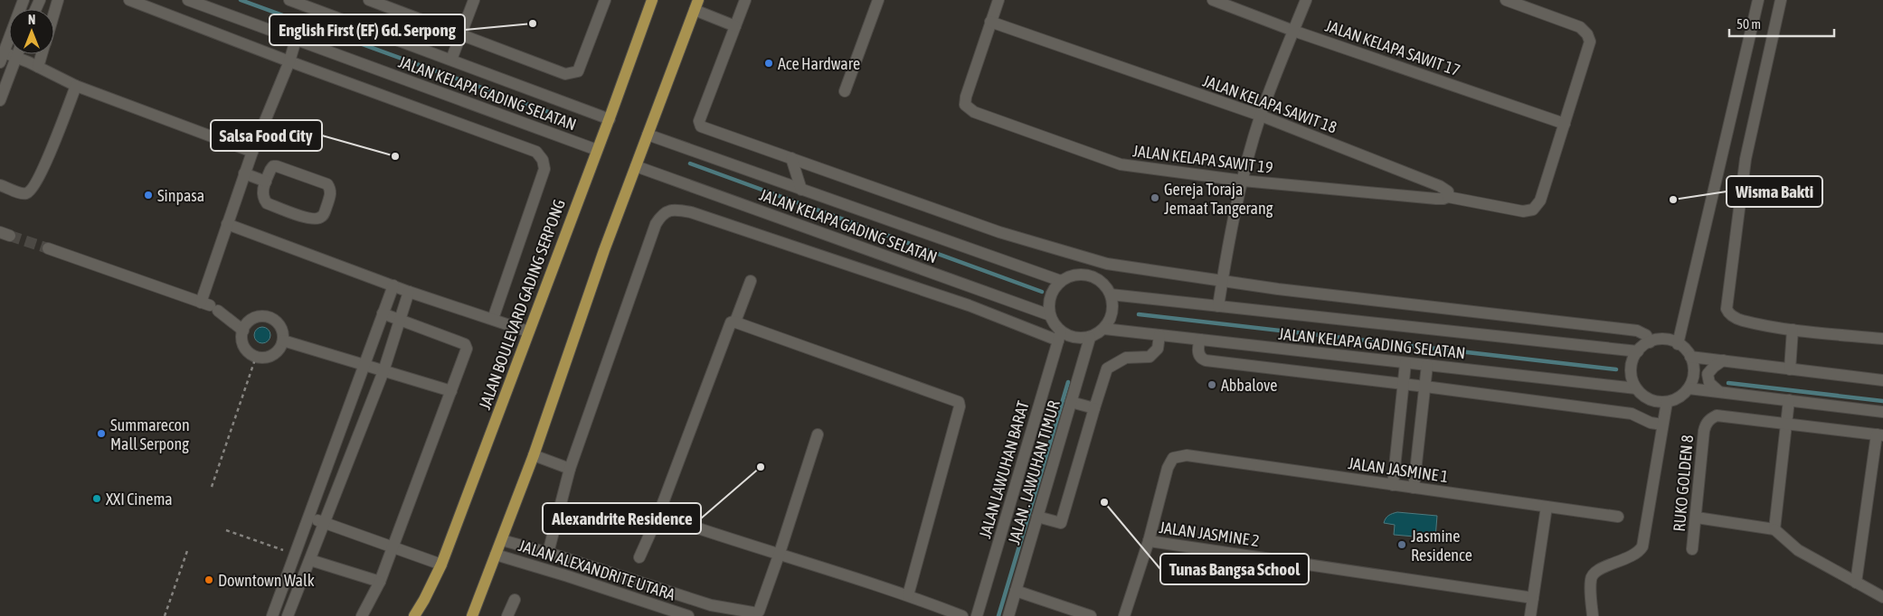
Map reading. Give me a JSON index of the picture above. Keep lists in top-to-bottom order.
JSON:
{
  "streets": {
    "main road": ["JALAN BOULEVARD GADING SERPONG"],
    "street": [
      "JALAN KELAPA SAWIT 17",
      "JALAN KELAPA GADING SELATAN",
      "JALAN KELAPA SAWIT 18",
      "JALAN KELAPA SAWIT 19",
      "JALAN LAWUHAN BARAT",
      "JALAN JASMINE 1",
      "JALAN . LAWUHAN TIMUR",
      "RUKO GOLDEN 8",
      "JALAN JASMINE 2",
      "JALAN ALEXANDRITE UTARA"
    ]
  },
  "crossings": [
    ["JALAN KELAPA GADING SELATAN", "JALAN BOULEVARD GADING SERPONG"],
    ["JALAN KELAPA GADING SELATAN", "JALAN LAWUHAN BARAT"],
    ["JALAN KELAPA GADING SELATAN", "JALAN . LAWUHAN TIMUR"],
    ["JALAN KELAPA SAWIT 18", "JALAN KELAPA SAWIT 19"],
    ["JALAN LAWUHAN BARAT", "JALAN . LAWUHAN TIMUR"],
    ["JALAN JASMINE 1", "JALAN JASMINE 2"]
  ],
  "places": [
    "English First (EF) Gd. Serpong",
    "Ace Hardware",
    "Salsa Food City",
    "Sinpasa",
    "Gereja Toraja Jemaat Tangerang",
    "Wisma Bakti",
    "Abbalove",
    "Summarecon Mall Serpong",
    "Alexandrite Residence",
    "XXI Cinema",
    "Tunas Bangsa School",
    "Jasmine Residence",
    "Downtown Walk"
  ],
  "scale_bar": "50 m",
  "north": "top"
}
